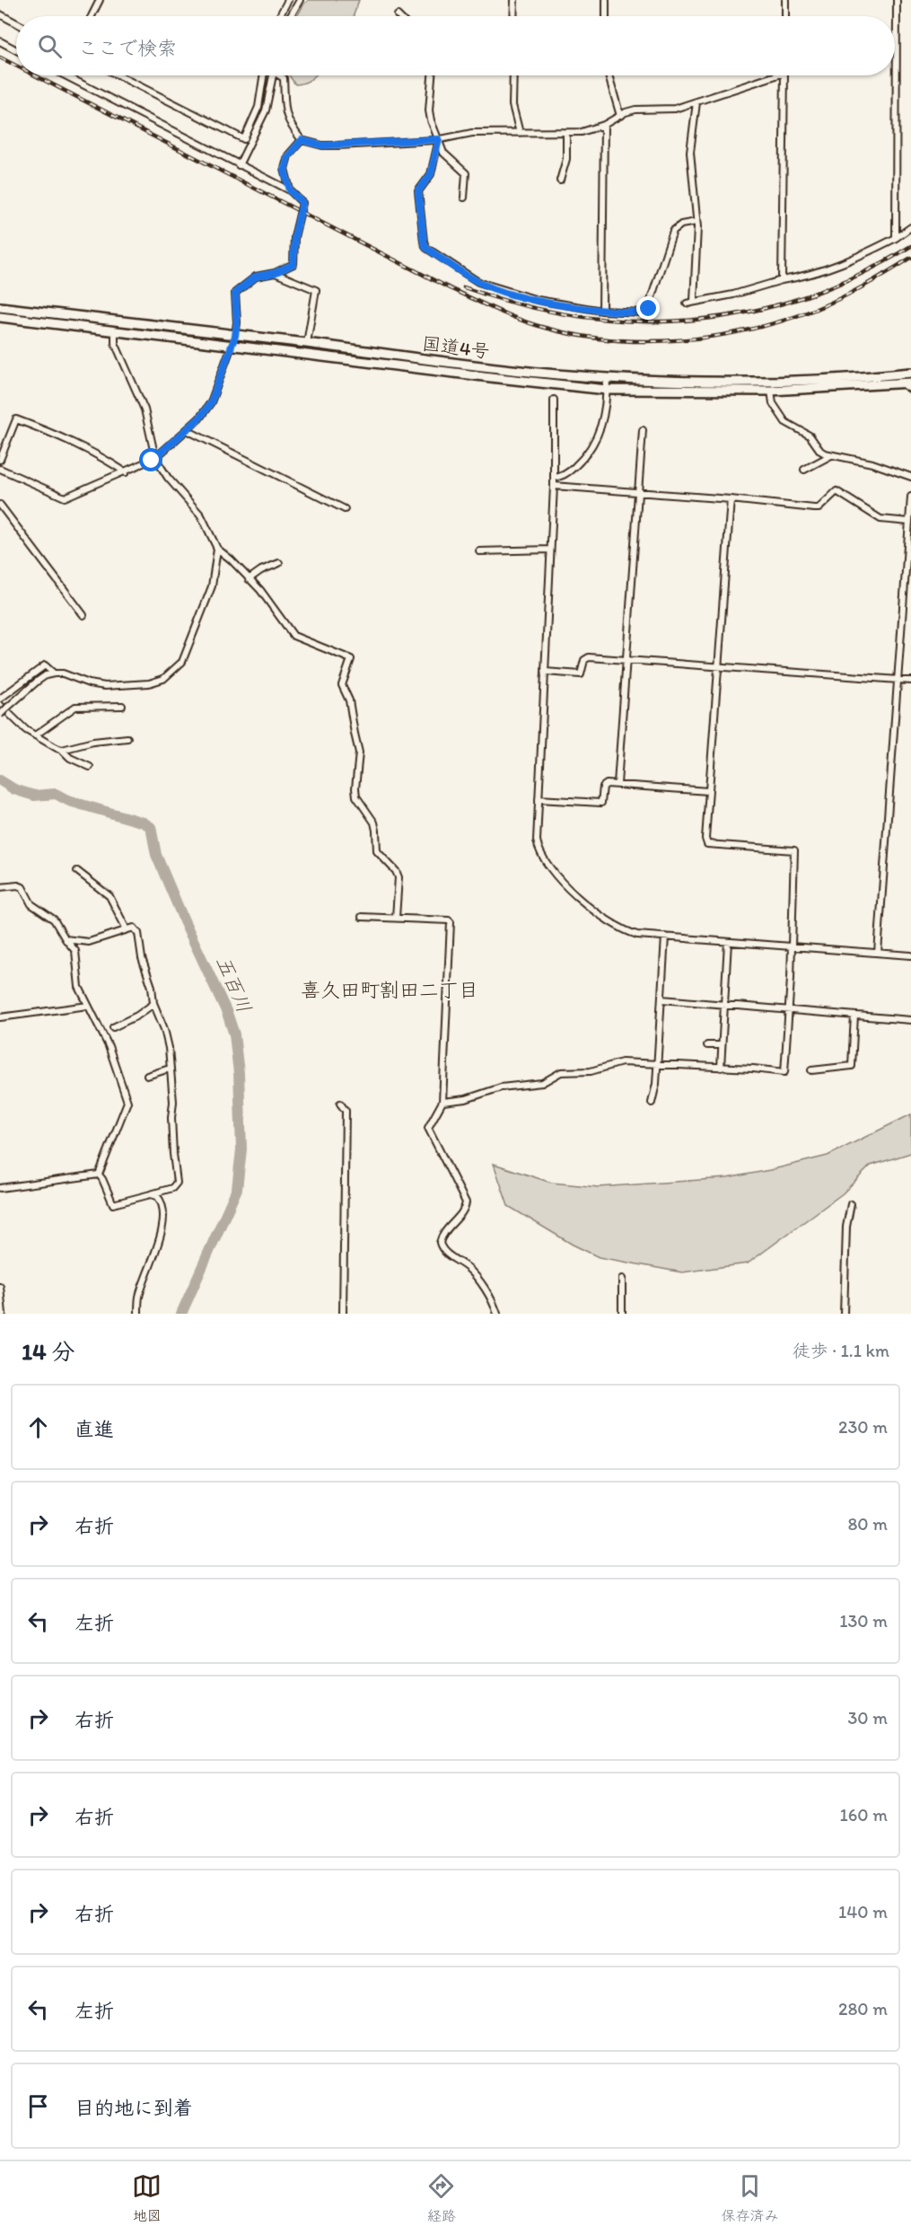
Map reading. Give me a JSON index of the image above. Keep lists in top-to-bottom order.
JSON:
{
  "streets": {
    "highway": ["国道4号"]
  },
  "districts": ["喜久田町割田二丁目"],
  "water": ["五百川"],
  "page": {
    "search": "ここで検索",
    "heading": ["14 分", "徒歩 · 1.1 km"],
    "list": [
      ["直進", "230 m"],
      ["右折", "80 m"],
      ["左折", "130 m"],
      ["右折", "30 m"],
      ["右折", "160 m"],
      ["右折", "140 m"],
      ["左折", "280 m"],
      "目的地に到着"
    ],
    "nav": ["地図", "経路", "保存済み"]
  }
}
